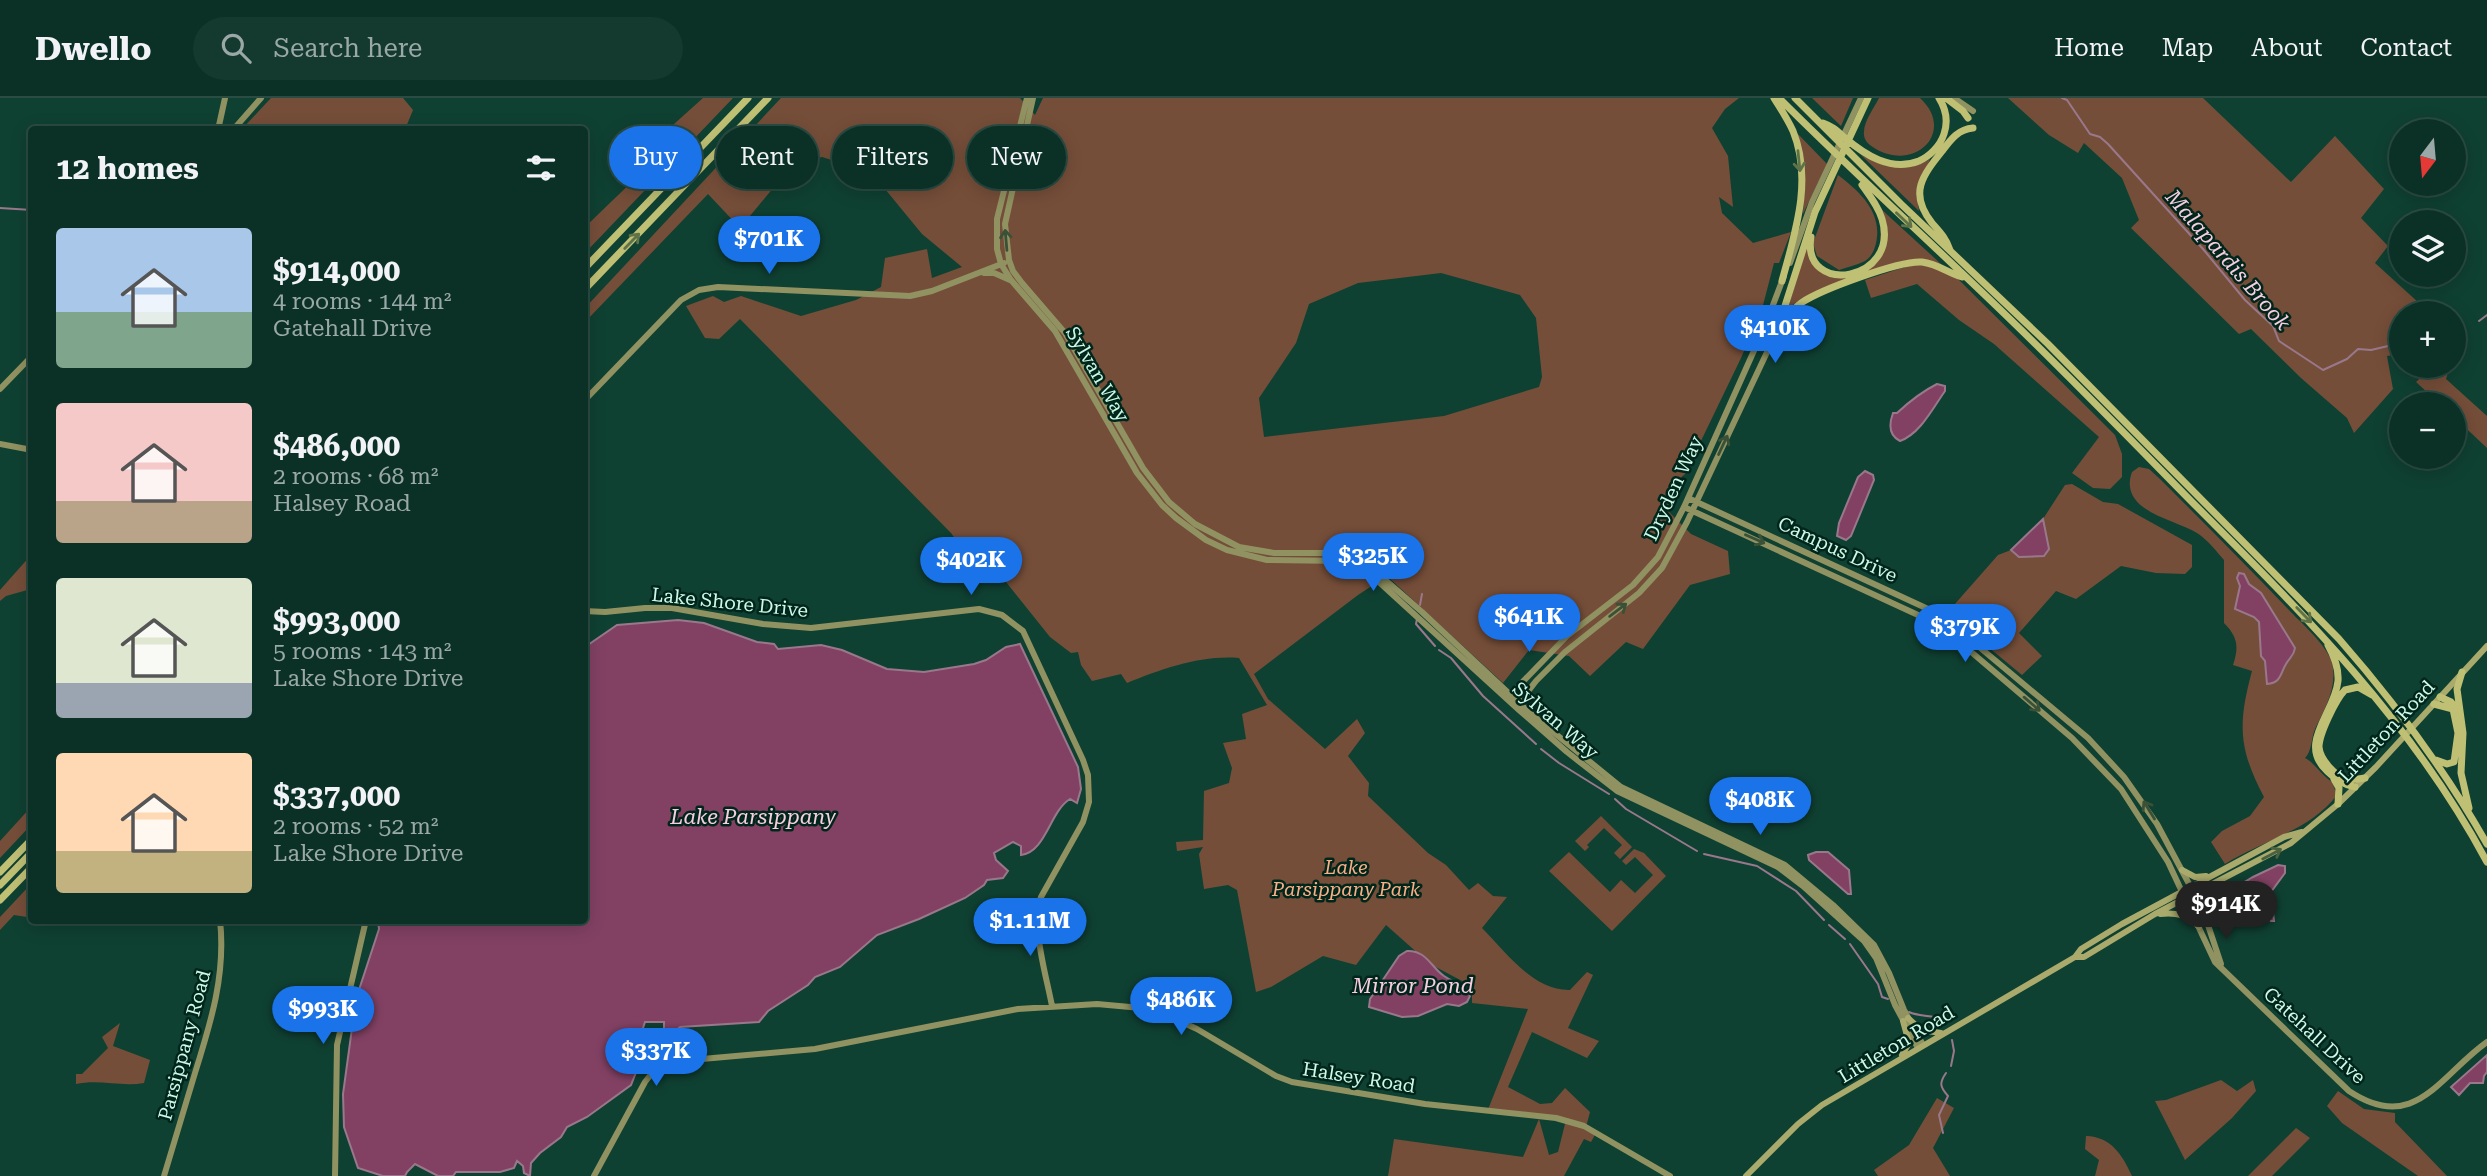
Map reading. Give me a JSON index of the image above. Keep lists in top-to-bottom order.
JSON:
{
  "streets": {
    "main road": ["Littleton Road"],
    "street": [
      "Sylvan Way",
      "Dryden Way",
      "Campus Drive",
      "Lake Shore Drive",
      "Gatehall Drive",
      "Parsippany Road",
      "Halsey Road"
    ]
  },
  "crossings": [
    ["Sylvan Way", "Dryden Way"],
    ["Sylvan Way", "Littleton Road"],
    ["Dryden Way", "Campus Drive"],
    ["Campus Drive", "Littleton Road"],
    ["Campus Drive", "Gatehall Drive"],
    ["Lake Shore Drive", "Halsey Road"],
    ["Littleton Road", "Gatehall Drive"]
  ],
  "water": ["Malapardis Brook", "Lake Parsippany", "Mirror Pond"],
  "parks": ["Lake Parsippany Park"],
  "north": "bottom",
  "page": {
    "header": "Dwello",
    "search": "Search here",
    "nav": [
      "Home",
      "Map",
      "About",
      "Contact"
    ],
    "map_buttons": ["+", "−"],
    "chip": [
      "Buy",
      "Rent",
      "Filters",
      "New"
    ],
    "heading": "12 homes",
    "list": [
      {
        "name": "$914,000",
        "note": "4 rooms · 144 m² · Gatehall Drive"
      },
      {
        "name": "$486,000",
        "note": "2 rooms · 68 m² · Halsey Road"
      },
      {
        "name": "$993,000",
        "note": "5 rooms · 143 m² · Lake Shore Drive"
      },
      {
        "name": "$337,000",
        "note": "2 rooms · 52 m² · Lake Shore Drive"
      }
    ],
    "price": [
      "$701K",
      "$410K",
      "$325K",
      "$402K",
      "$641K",
      "$379K",
      "$408K",
      "$914K",
      "$1.11M",
      "$486K",
      "$993K",
      "$337K"
    ]
  }
}
